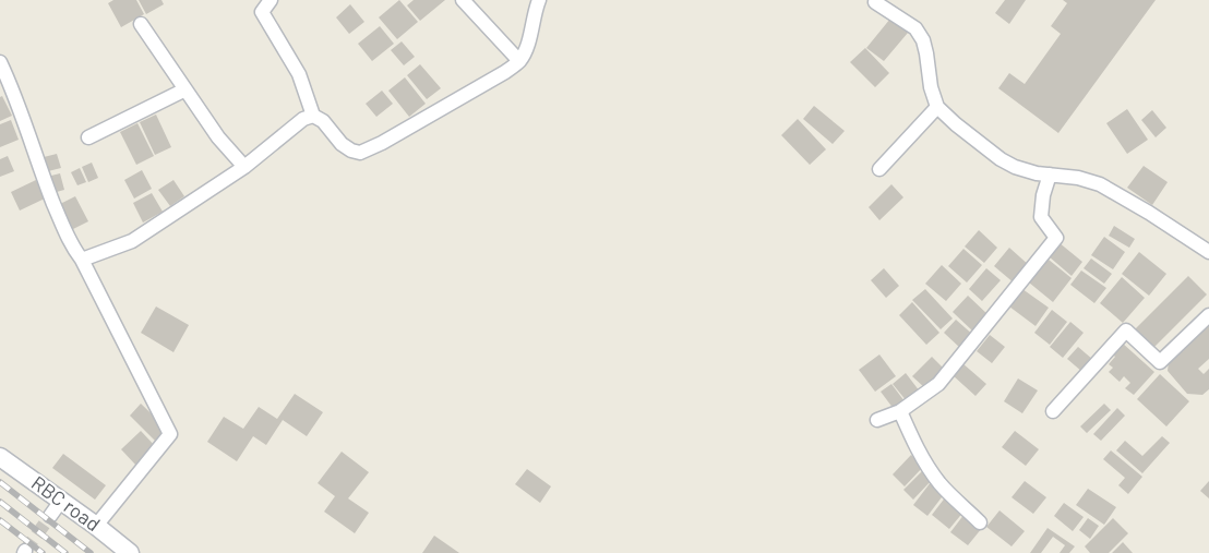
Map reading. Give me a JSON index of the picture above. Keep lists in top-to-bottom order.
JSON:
{
  "streets": {
    "street": ["RBC road"]
  }
}
